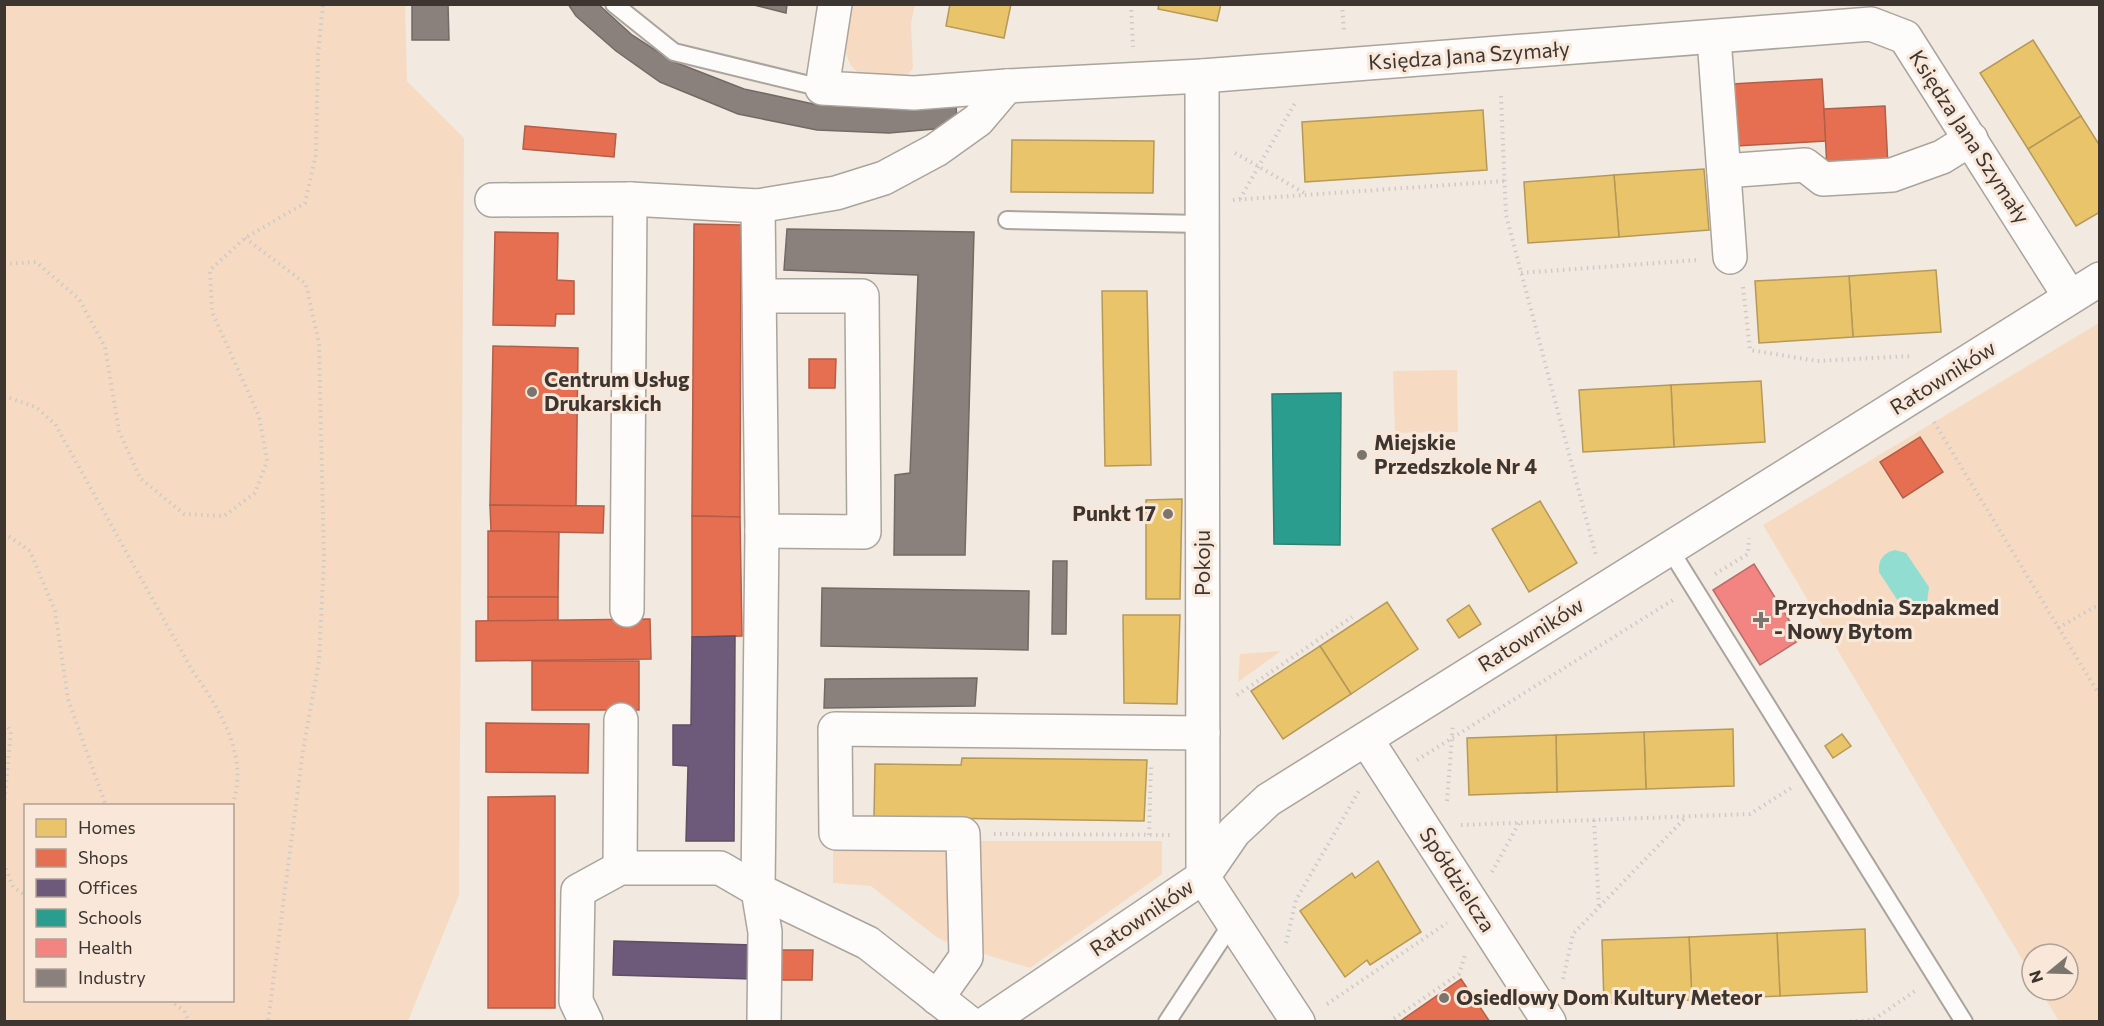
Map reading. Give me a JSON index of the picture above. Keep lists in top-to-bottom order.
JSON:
{
  "streets": {
    "street": [
      "Księdza Jana Szymały",
      "Ratowników",
      "Pokoju",
      "Spółdzielcza"
    ]
  },
  "crossings": [
    ["Księdza Jana Szymały", "Ratowników"],
    ["Księdza Jana Szymały", "Pokoju"],
    ["Ratowników", "Pokoju"],
    ["Ratowników", "Spółdzielcza"]
  ],
  "places": {
    "other": [
      "Centrum Usług Drukarskich",
      "Miejskie Przedszkole Nr 4",
      "Punkt 17",
      "Osiedlowy Dom Kultury Meteor"
    ],
    "health": ["Przychodnia Szpakmed - Nowy Bytom"]
  },
  "legend": [
    "Homes",
    "Shops",
    "Offices",
    "Schools",
    "Health",
    "Industry"
  ],
  "north": "left"
}
